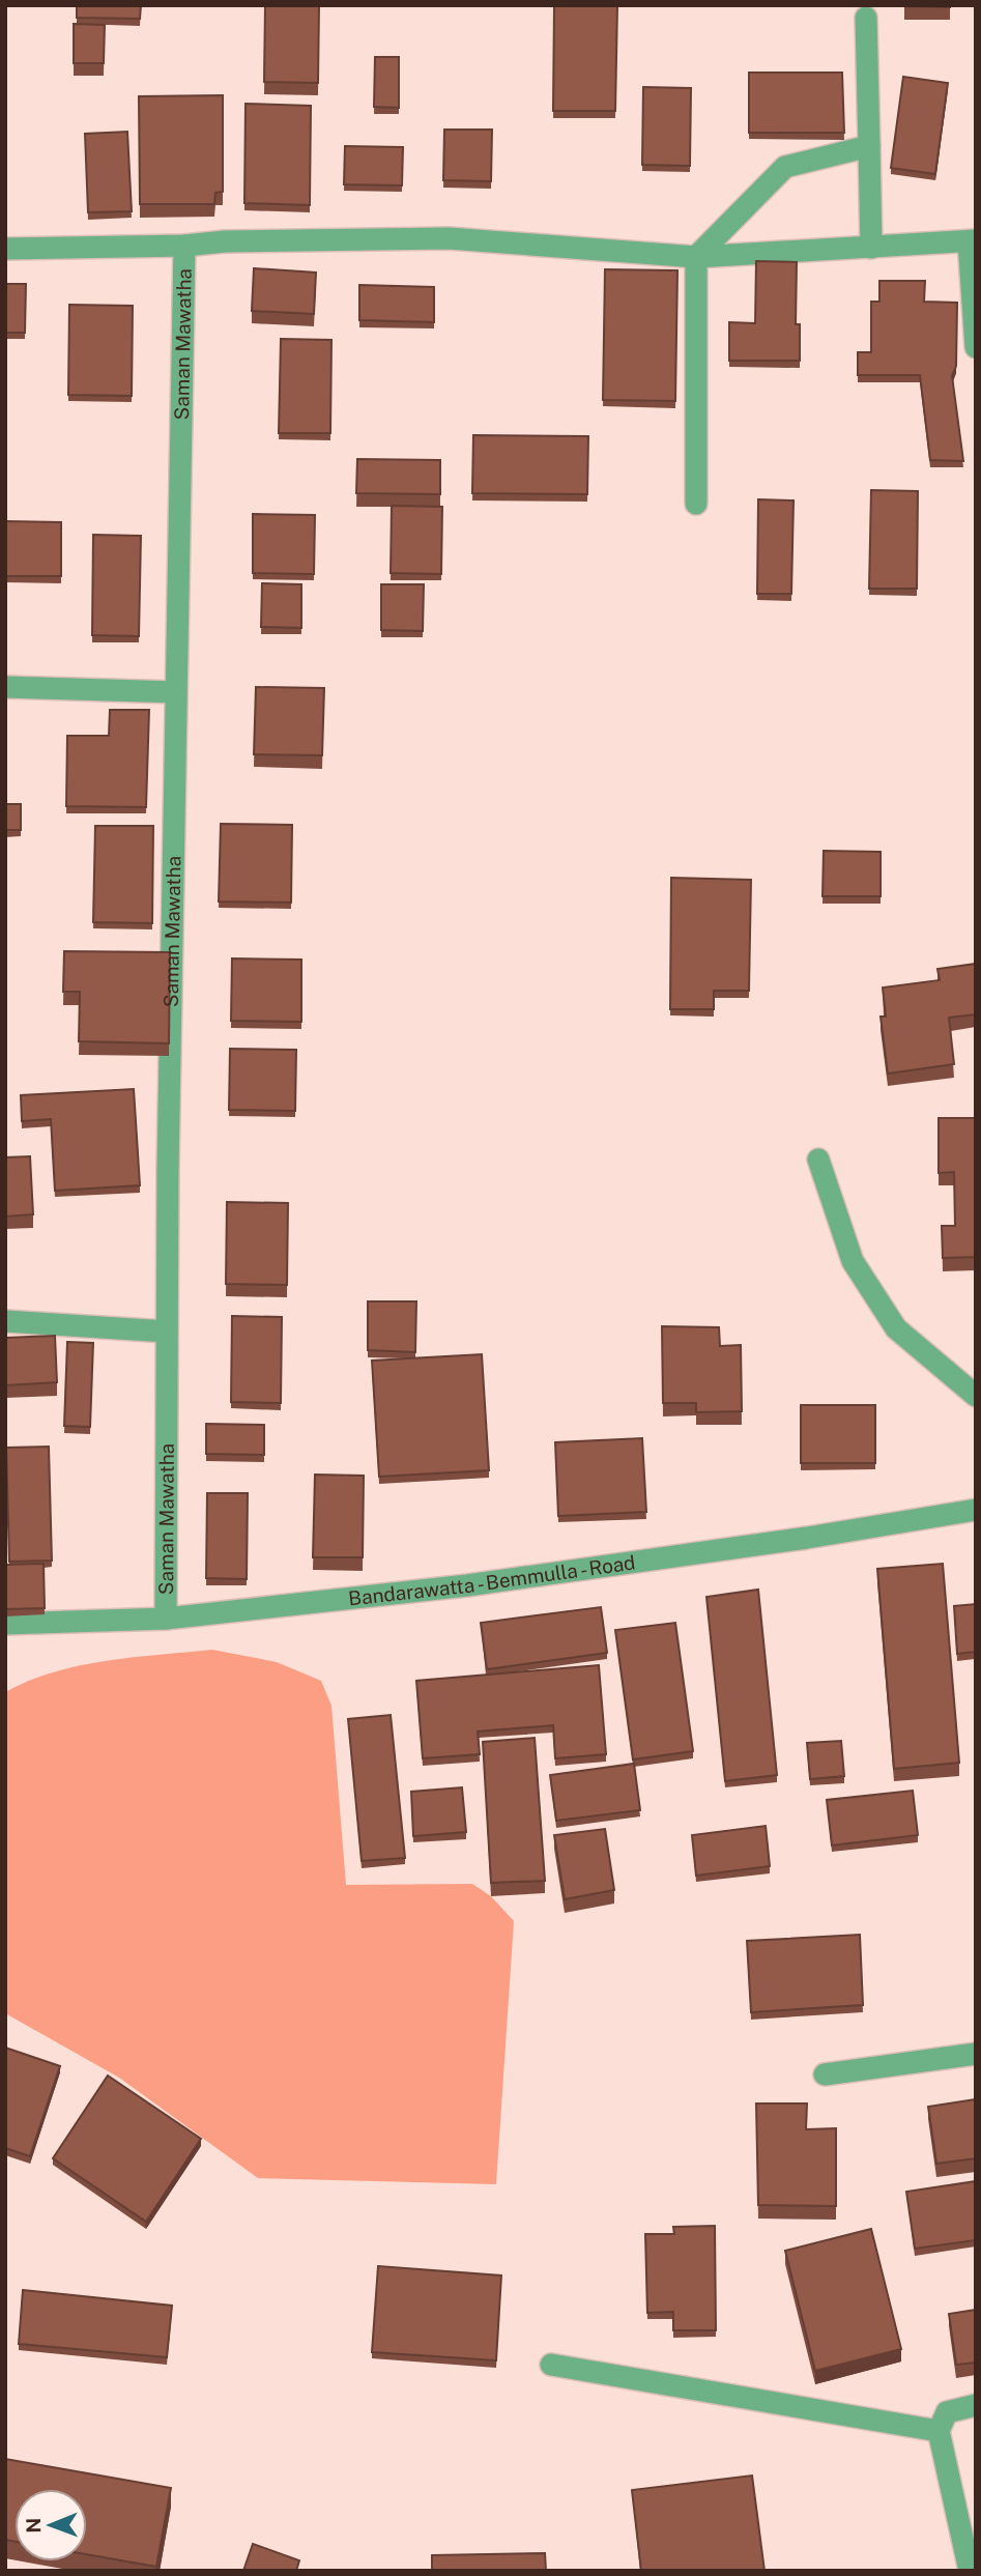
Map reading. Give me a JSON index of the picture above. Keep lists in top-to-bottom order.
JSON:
{
  "streets": {
    "street": ["Saman Mawatha", "Bandarawatta - Bemmulla - Road"]
  },
  "crossings": [
    ["Saman Mawatha", "Bandarawatta - Bemmulla - Road"]
  ],
  "north": "left"
}
